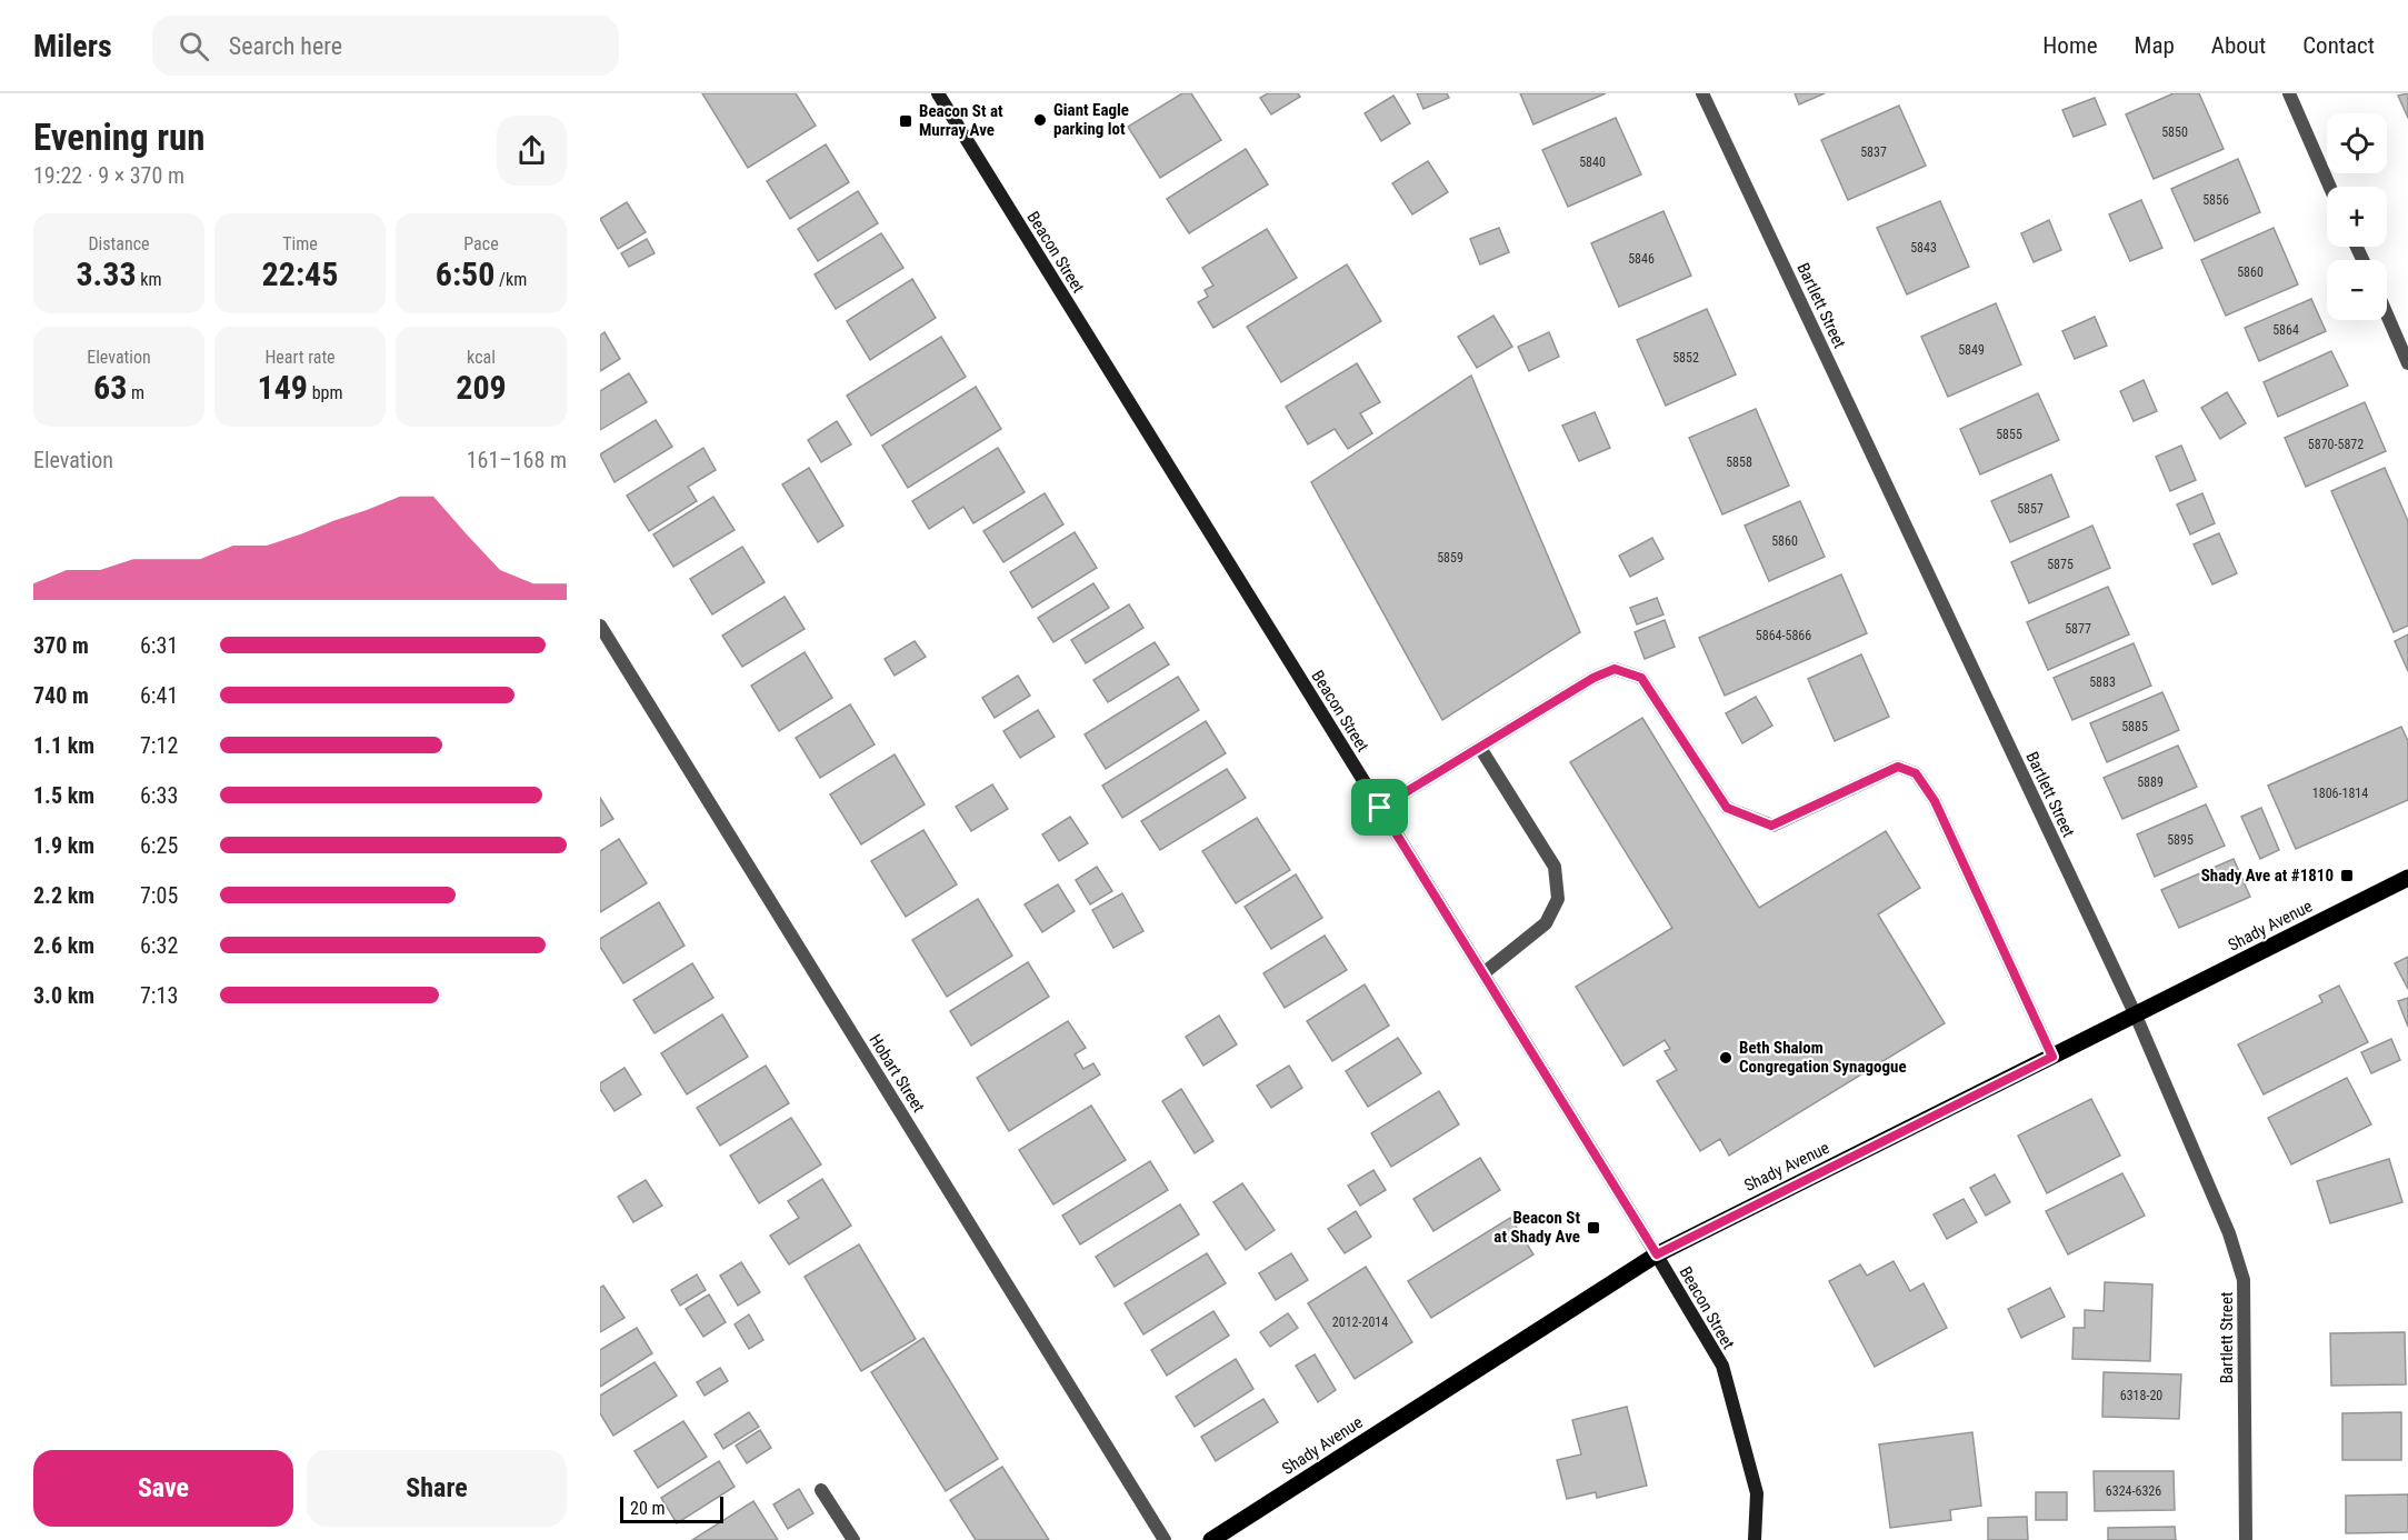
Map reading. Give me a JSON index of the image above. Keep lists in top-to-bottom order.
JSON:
{
  "streets": {
    "main road": ["Beacon Street", "Shady Avenue"],
    "street": ["Bartlett Street", "Hobart Street"]
  },
  "crossings": [
    ["Beacon Street", "Shady Avenue"],
    ["Bartlett Street", "Shady Avenue"]
  ],
  "places": {
    "other": ["Giant Eagle parking lot", "Beth Shalom Congregation Synagogue"],
    "transit": ["Beacon St at Murray Ave", "Shady Ave at #1810", "Beacon St at Shady Ave"]
  },
  "house_numbers": [
    "5850",
    "5837",
    "5840",
    "5856",
    "5843",
    "5846",
    "5860",
    "5864",
    "5849",
    "5852",
    "5855",
    "5870-5872",
    "5858",
    "5857",
    "5860",
    "5859",
    "5875",
    "5877",
    "5864-5866",
    "5883",
    "5885",
    "5889",
    "1806-1814",
    "5895",
    "2012-2014",
    "6318-20",
    "6324-6326"
  ],
  "scale_bar": "20 m",
  "page": {
    "header": "Milers",
    "search": "Search here",
    "nav": [
      "Home",
      "Map",
      "About",
      "Contact"
    ],
    "heading": ["Evening run", "19:22 · 9 × 370 m"],
    "map_buttons": ["+", "−"],
    "stats": [
      ["Distance", "3.33 km"],
      ["Time", "22:45"],
      ["Pace", "6:50 /km"],
      ["Elevation", "63 m"],
      ["Heart rate", "149 bpm"],
      ["kcal", "209"]
    ],
    "chart": ["Elevation", "161–168 m"],
    "list": [
      {
        "name": "370 m",
        "note": "6:31"
      },
      {
        "name": "740 m",
        "note": "6:41"
      },
      {
        "name": "1.1 km",
        "note": "7:12"
      },
      {
        "name": "1.5 km",
        "note": "6:33"
      },
      {
        "name": "1.9 km",
        "note": "6:25"
      },
      {
        "name": "2.2 km",
        "note": "7:05"
      },
      {
        "name": "2.6 km",
        "note": "6:32"
      },
      {
        "name": "3.0 km",
        "note": "7:13"
      }
    ],
    "buttons": ["Save", "Share"],
    "scale": "20 m"
  }
}
